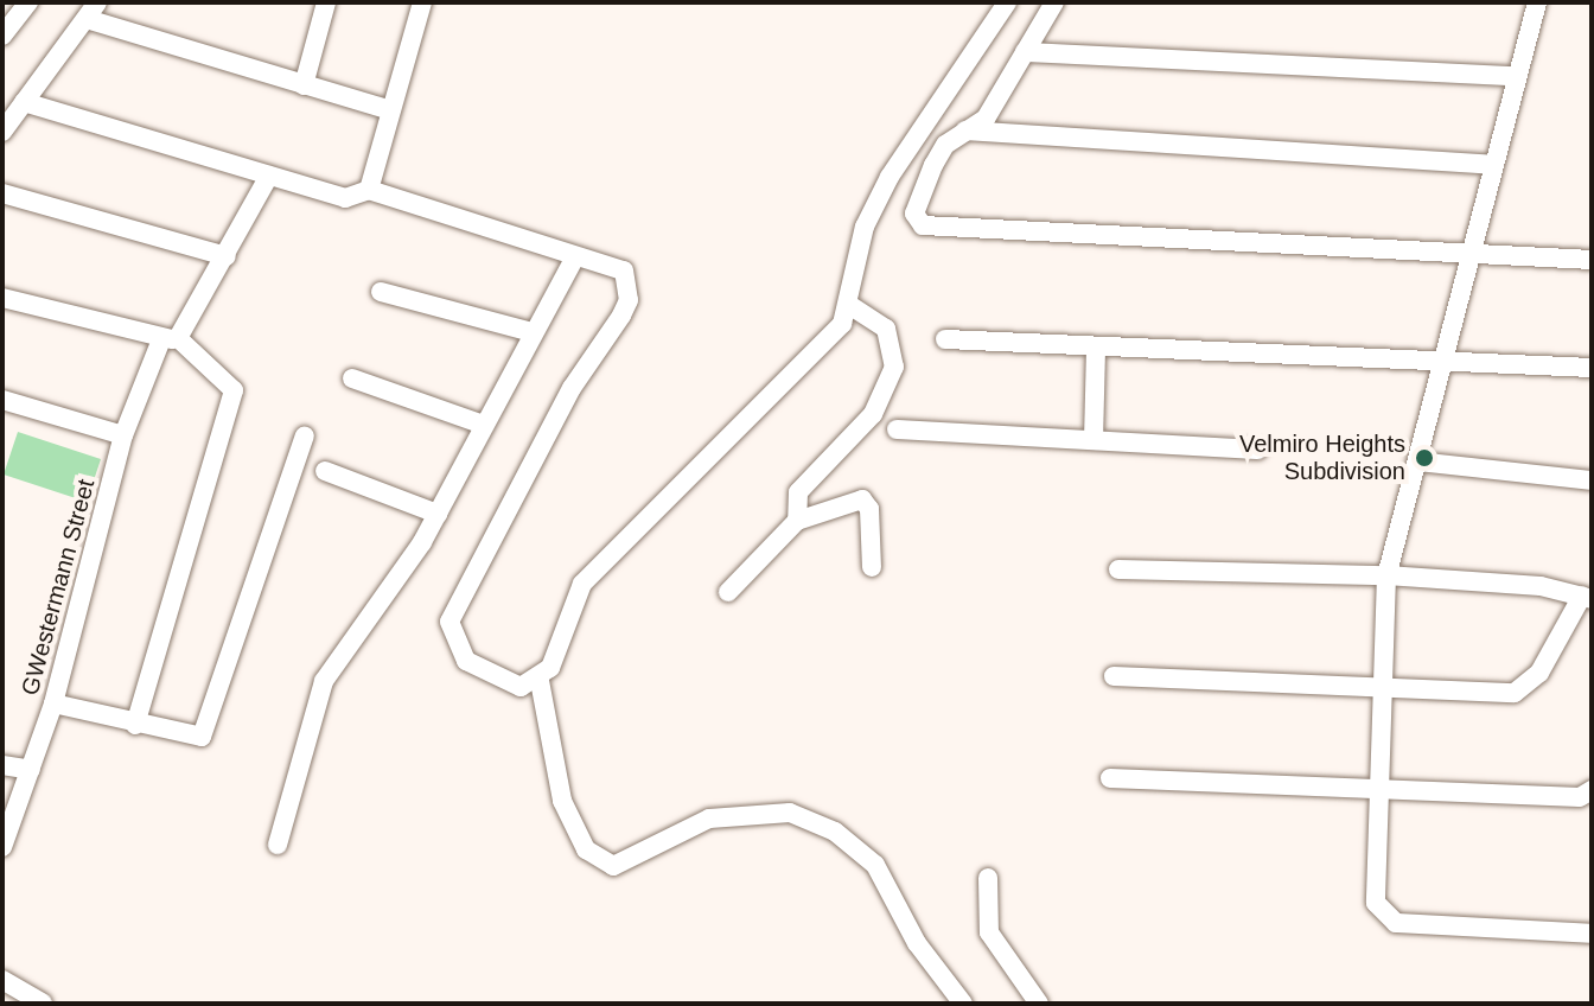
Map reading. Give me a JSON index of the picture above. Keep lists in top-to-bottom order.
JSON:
{
  "streets": {
    "street": ["GWestermann Street"]
  },
  "places": ["Velmiro Heights Subdivision"]
}
